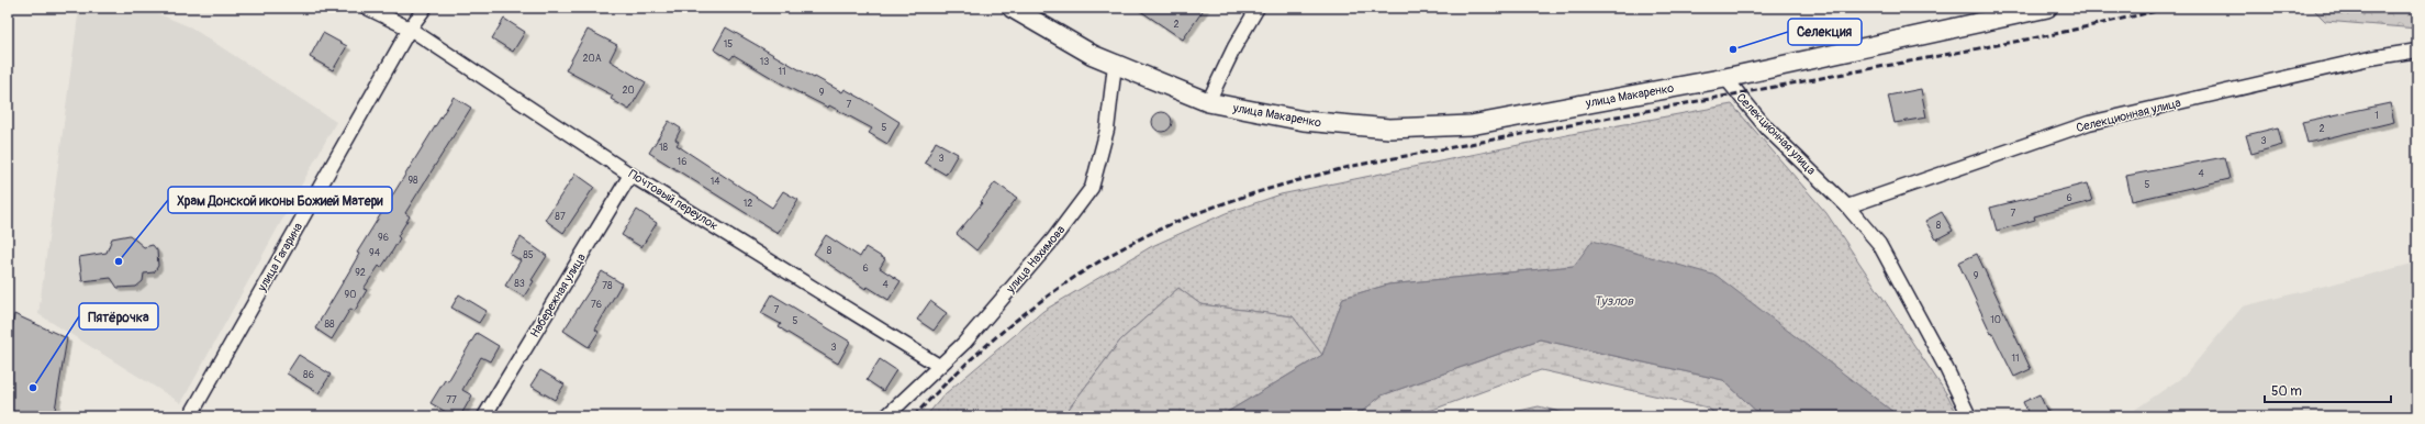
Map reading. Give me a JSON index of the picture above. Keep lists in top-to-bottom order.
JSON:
{
  "streets": {
    "main road": ["улица Макаренко"],
    "street": [
      "Селекционная улица",
      "Почтовый переулок",
      "улица Гагарина",
      "улица Нахимова",
      "Набережная улица"
    ]
  },
  "crossings": [
    ["улица Макаренко", "Селекционная улица"],
    ["улица Макаренко", "улица Нахимова"],
    ["Почтовый переулок", "улица Гагарина"],
    ["Почтовый переулок", "улица Нахимова"],
    ["Почтовый переулок", "Набережная улица"]
  ],
  "water": ["Тузлов"],
  "places": ["Селекция", "Храм Донской иконы Божией Матери", "Пятёрочка"],
  "house_numbers": [
    "2",
    "15",
    "20А",
    "13",
    "11",
    "20",
    "9",
    "7",
    "1",
    "5",
    "2",
    "3",
    "18",
    "3",
    "16",
    "4",
    "98",
    "14",
    "5",
    "6",
    "12",
    "7",
    "87",
    "8",
    "96",
    "8",
    "94",
    "85",
    "6",
    "92",
    "9",
    "83",
    "4",
    "78",
    "90",
    "76",
    "7",
    "10",
    "5",
    "88",
    "3",
    "11",
    "86",
    "77"
  ],
  "scale_bar": "50 m"
}
